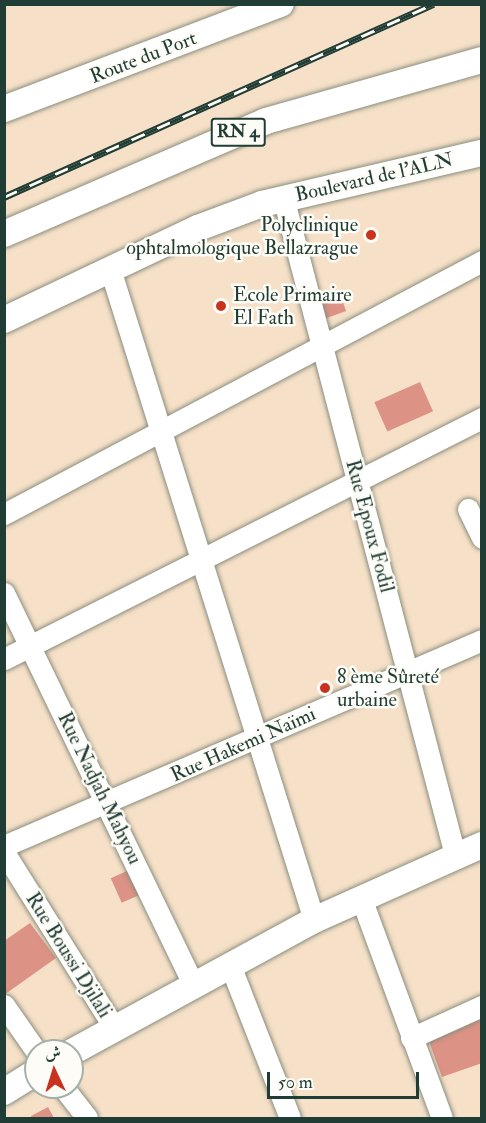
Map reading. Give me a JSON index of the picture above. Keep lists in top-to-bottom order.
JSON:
{
  "streets": {
    "main road": ["Route du Port", "RN 4", "Boulevard de l'ALN"],
    "street": [
      "Rue Epoux Fodil",
      "Rue Hakemi Naïmi",
      "Rue Nadjah Mahyou",
      "Rue Boussi Djilali"
    ]
  },
  "crossings": [
    ["Boulevard de l'ALN", "Rue Epoux Fodil"],
    ["Rue Epoux Fodil", "Rue Hakemi Naïmi"],
    ["Rue Hakemi Naïmi", "Rue Nadjah Mahyou"]
  ],
  "places": ["Polyclinique ophtalmologique Bellazrague", "Ecole Primaire El Fath", "8 ème Sûreté urbaine"],
  "scale_bar": "50 m",
  "north": "top"
}
